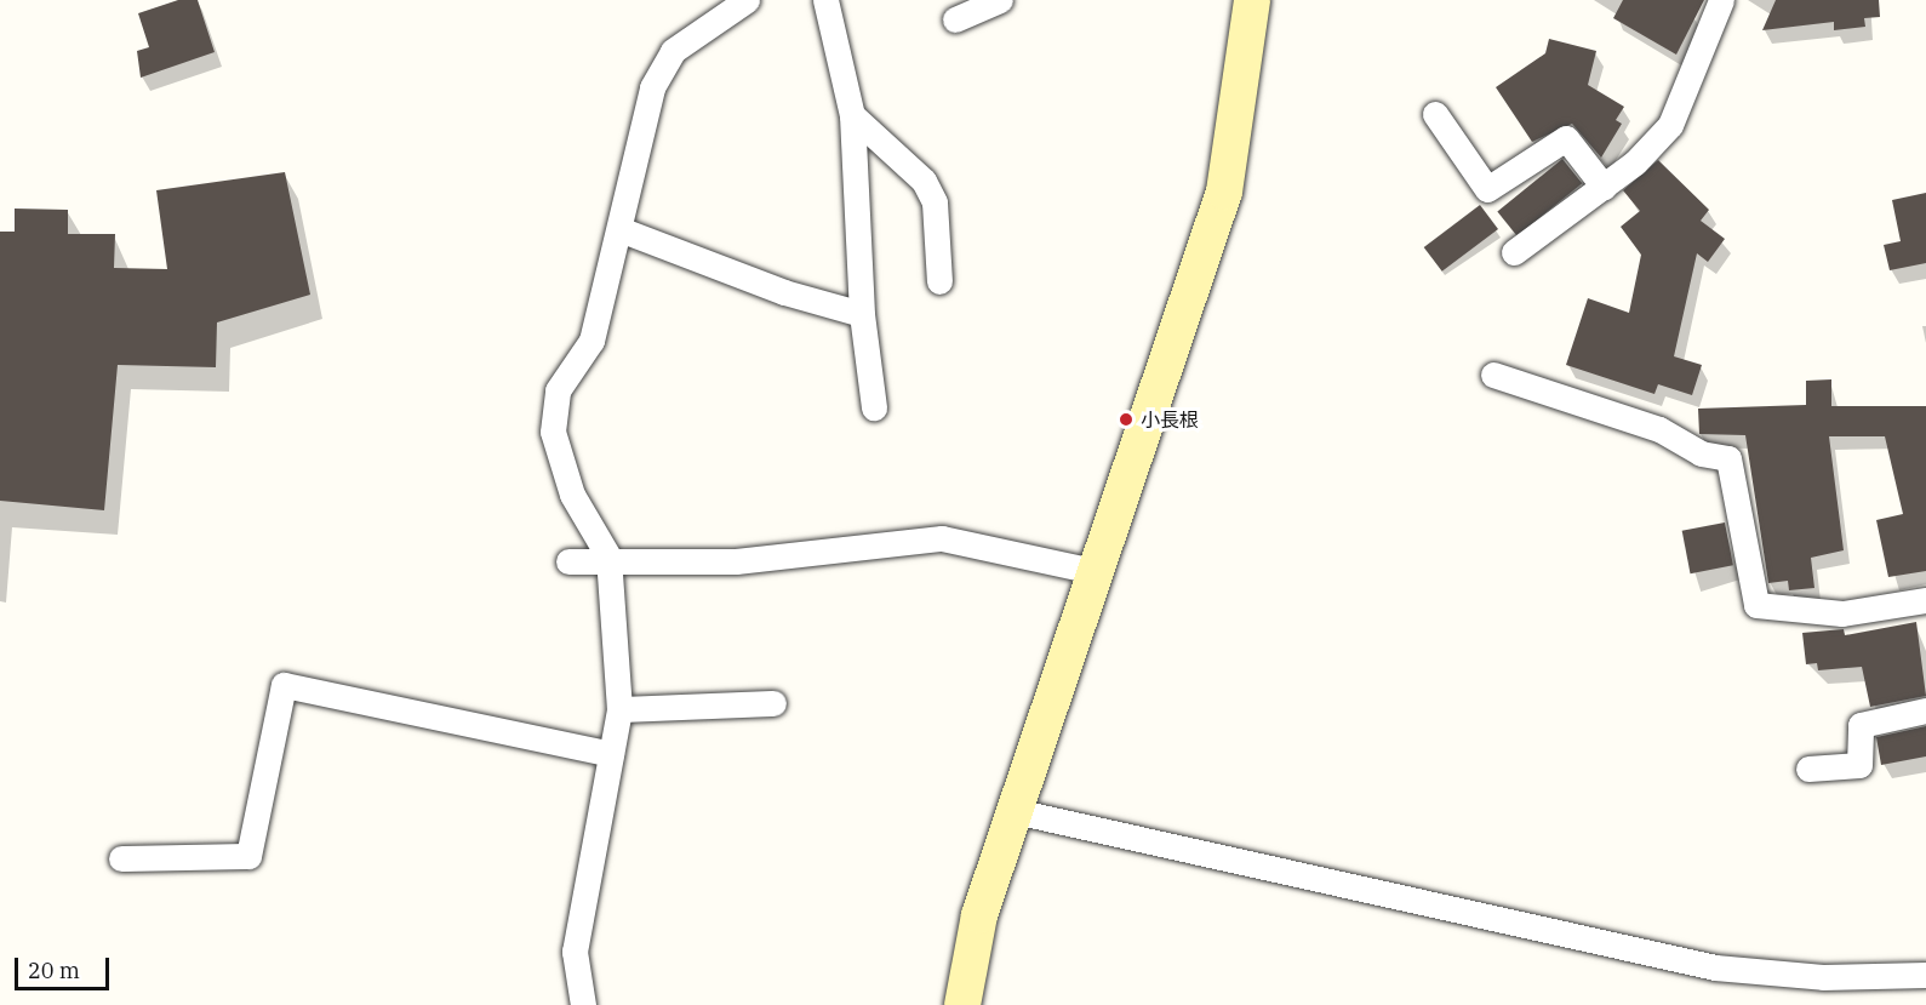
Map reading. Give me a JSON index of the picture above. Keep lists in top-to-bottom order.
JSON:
{
  "places": ["小長根"],
  "scale_bar": "20 m"
}
